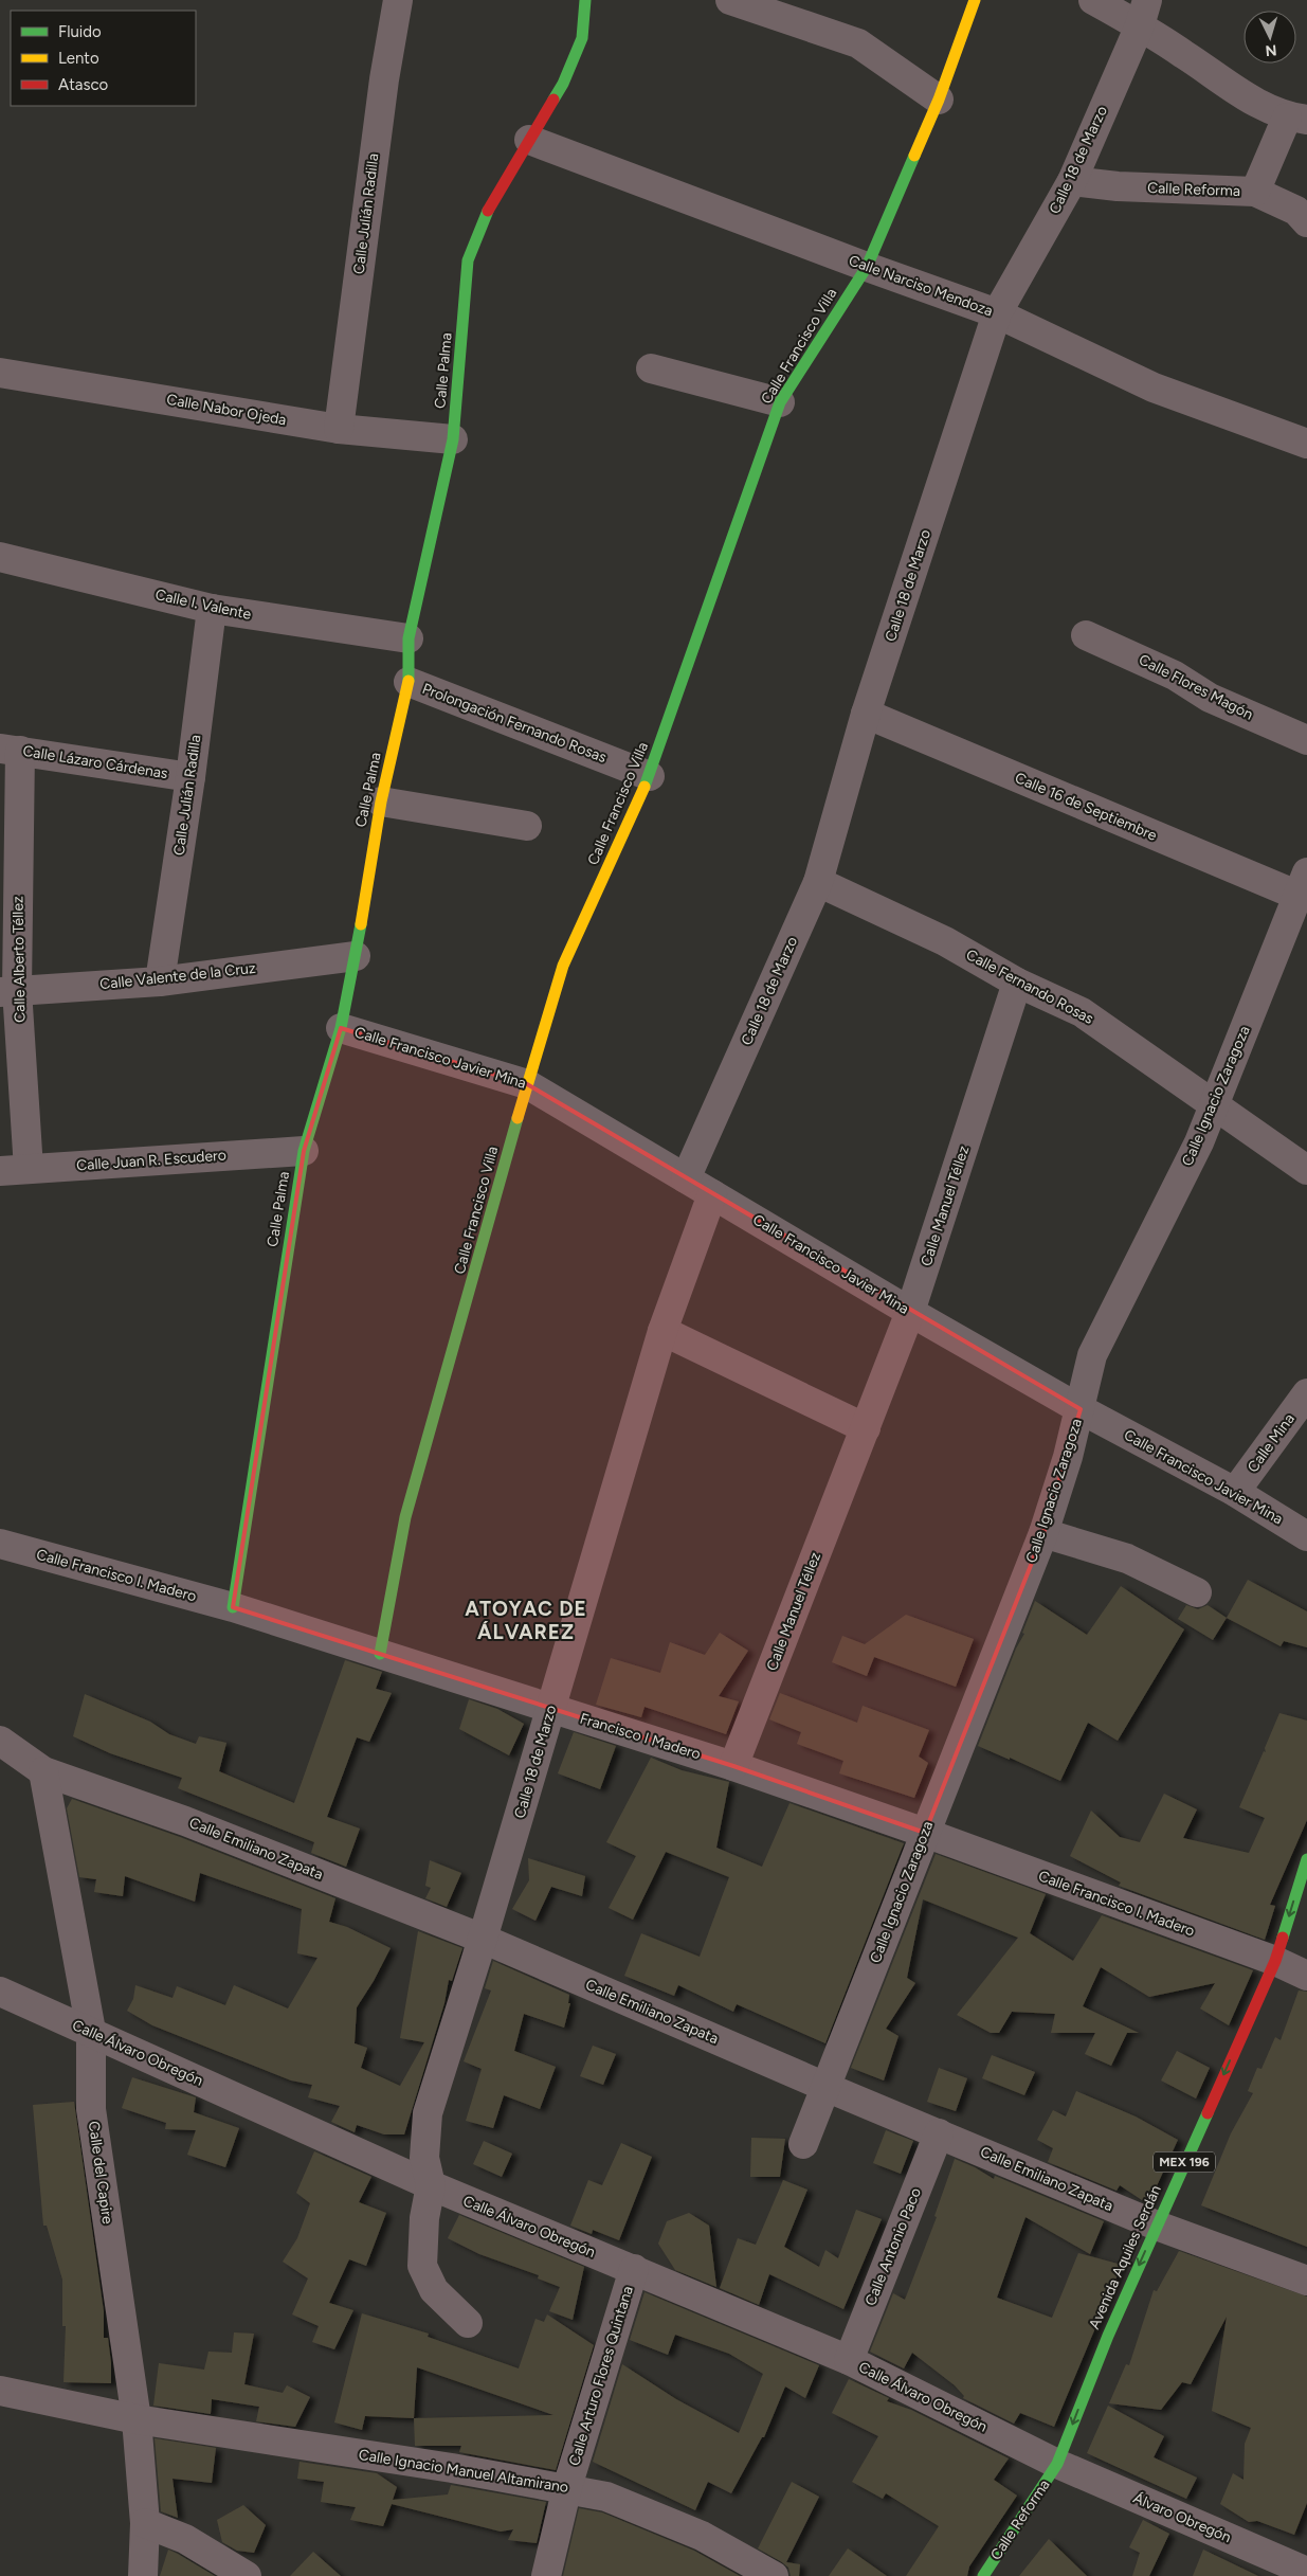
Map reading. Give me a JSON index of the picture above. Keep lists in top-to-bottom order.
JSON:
{
  "streets": {
    "street": [
      "Calle 18 de Marzo",
      "Calle Reforma",
      "Calle Julián Radilla",
      "Calle Narciso Mendoza",
      "Calle Francisco Villa",
      "Calle Palma",
      "Calle Nabor Ojeda",
      "Calle I. Valente",
      "Calle Flores Magón",
      "Prolongación Fernando Rosas",
      "Calle Lázaro Cárdenas",
      "Calle 16 de Septiembre",
      "Calle Alberto Téllez",
      "Calle Valente de la Cruz",
      "Calle Fernando Rosas",
      "Calle Francisco Javier Mina",
      "Calle Ignacio Zaragoza",
      "Calle Juan R. Escudero",
      "Calle Manuel Téllez",
      "Calle Mina",
      "Calle Francisco I. Madero",
      "Francisco I Madero",
      "Calle Emiliano Zapata",
      "Calle Álvaro Obregón",
      "MEX 196",
      "Calle del Capire",
      "Calle Antonio Paco",
      "Avenida Aquiles Serdán",
      "Calle Arturo Flores Quintana",
      "Calle Ignacio Manuel Altamirano",
      "Álvaro Obregón"
    ]
  },
  "crossings": [
    ["Calle 18 de Marzo", "Calle Reforma"],
    ["Calle 18 de Marzo", "Calle Narciso Mendoza"],
    ["Calle 18 de Marzo", "Calle 16 de Septiembre"],
    ["Calle 18 de Marzo", "Calle Fernando Rosas"],
    ["Calle 18 de Marzo", "Calle Francisco Javier Mina"],
    ["Calle 18 de Marzo", "Francisco I Madero"],
    ["Calle 18 de Marzo", "Calle Emiliano Zapata"],
    ["Calle 18 de Marzo", "Calle Álvaro Obregón"],
    ["Calle Reforma", "Calle Álvaro Obregón"],
    ["Calle Reforma", "Avenida Aquiles Serdán"],
    ["Calle Reforma", "Álvaro Obregón"],
    ["Calle Julián Radilla", "Calle Nabor Ojeda"],
    ["Calle Julián Radilla", "Calle I. Valente"],
    ["Calle Julián Radilla", "Calle Lázaro Cárdenas"],
    ["Calle Julián Radilla", "Calle Valente de la Cruz"],
    ["Calle Narciso Mendoza", "Calle Francisco Villa"],
    ["Calle Narciso Mendoza", "Calle Palma"],
    ["Calle Francisco Villa", "Prolongación Fernando Rosas"],
    ["Calle Francisco Villa", "Calle Francisco Javier Mina"],
    ["Calle Francisco Villa", "Francisco I Madero"],
    ["Calle Palma", "Calle Nabor Ojeda"],
    ["Calle Palma", "Calle I. Valente"],
    ["Calle Palma", "Prolongación Fernando Rosas"],
    ["Calle Palma", "Calle Valente de la Cruz"],
    ["Calle Palma", "Calle Francisco Javier Mina"],
    ["Calle Palma", "Calle Juan R. Escudero"],
    ["Calle Palma", "Calle Francisco I. Madero"],
    ["Calle Palma", "Francisco I Madero"],
    ["Calle Lázaro Cárdenas", "Calle Alberto Téllez"],
    ["Calle 16 de Septiembre", "Calle Ignacio Zaragoza"],
    ["Calle Alberto Téllez", "Calle Valente de la Cruz"],
    ["Calle Alberto Téllez", "Calle Juan R. Escudero"],
    ["Calle Fernando Rosas", "Calle Ignacio Zaragoza"],
    ["Calle Fernando Rosas", "Calle Manuel Téllez"],
    ["Calle Francisco Javier Mina", "Calle Ignacio Zaragoza"],
    ["Calle Francisco Javier Mina", "Calle Manuel Téllez"],
    ["Calle Francisco Javier Mina", "Calle Mina"],
    ["Calle Ignacio Zaragoza", "Calle Francisco I. Madero"],
    ["Calle Ignacio Zaragoza", "Francisco I Madero"],
    ["Calle Ignacio Zaragoza", "Calle Emiliano Zapata"],
    ["Calle Manuel Téllez", "Francisco I Madero"],
    ["Calle Francisco I. Madero", "Francisco I Madero"],
    ["Calle Francisco I. Madero", "Avenida Aquiles Serdán"],
    ["Calle Emiliano Zapata", "Calle del Capire"],
    ["Calle Emiliano Zapata", "Calle Antonio Paco"],
    ["Calle Emiliano Zapata", "Avenida Aquiles Serdán"],
    ["Calle Álvaro Obregón", "Calle del Capire"],
    ["Calle Álvaro Obregón", "Calle Antonio Paco"],
    ["Calle Álvaro Obregón", "Avenida Aquiles Serdán"],
    ["Calle Álvaro Obregón", "Calle Arturo Flores Quintana"],
    ["Calle Álvaro Obregón", "Álvaro Obregón"],
    ["Calle del Capire", "Calle Ignacio Manuel Altamirano"],
    ["Avenida Aquiles Serdán", "Álvaro Obregón"],
    ["Calle Arturo Flores Quintana", "Calle Ignacio Manuel Altamirano"]
  ],
  "one_way": ["Avenida Aquiles Serdán"],
  "districts": ["ATOYAC DE ÁLVAREZ"],
  "legend": ["Fluido", "Lento", "Atasco"],
  "north": "bottom"
}
